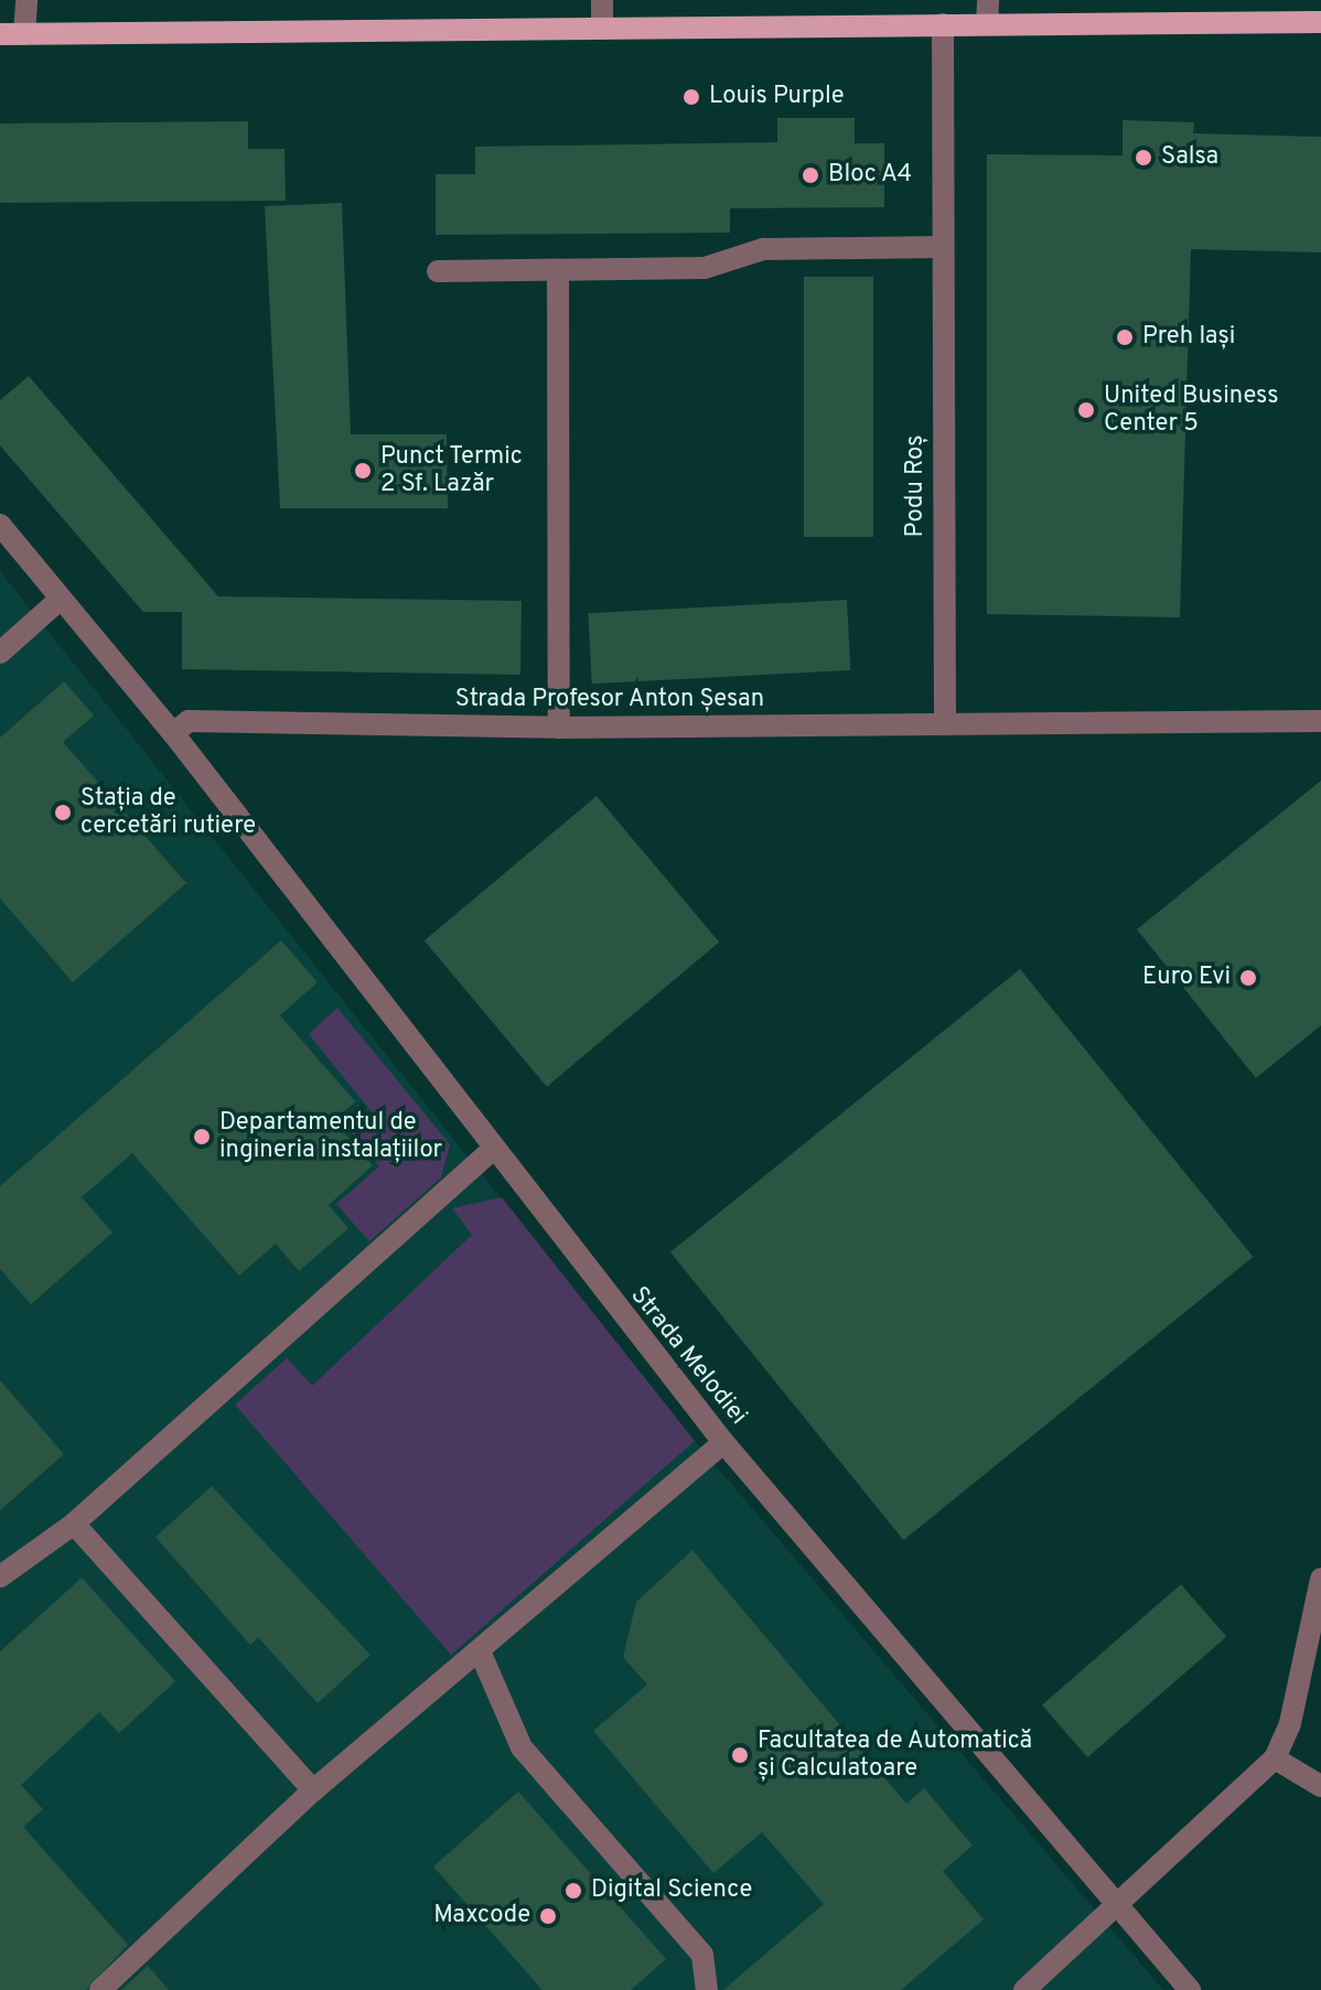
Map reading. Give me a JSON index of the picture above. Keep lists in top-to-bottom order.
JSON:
{
  "streets": {
    "street": ["Podu Roș", "Strada Profesor Anton Șesan", "Strada Melodiei"]
  },
  "crossings": [
    ["Podu Roș", "Strada Profesor Anton Șesan"],
    ["Strada Profesor Anton Șesan", "Strada Melodiei"]
  ],
  "places": [
    "Louis Purple",
    "Salsa",
    "Bloc A4",
    "Preh Iași",
    "United Business Center 5",
    "Punct Termic 2 Sf. Lazăr",
    "Stația de cercetări rutiere",
    "Euro Evi",
    "Departamentul de ingineria instalațiilor",
    "Facultatea de Automatică și Calculatoare",
    "Digital Science",
    "Maxcode"
  ]
}
